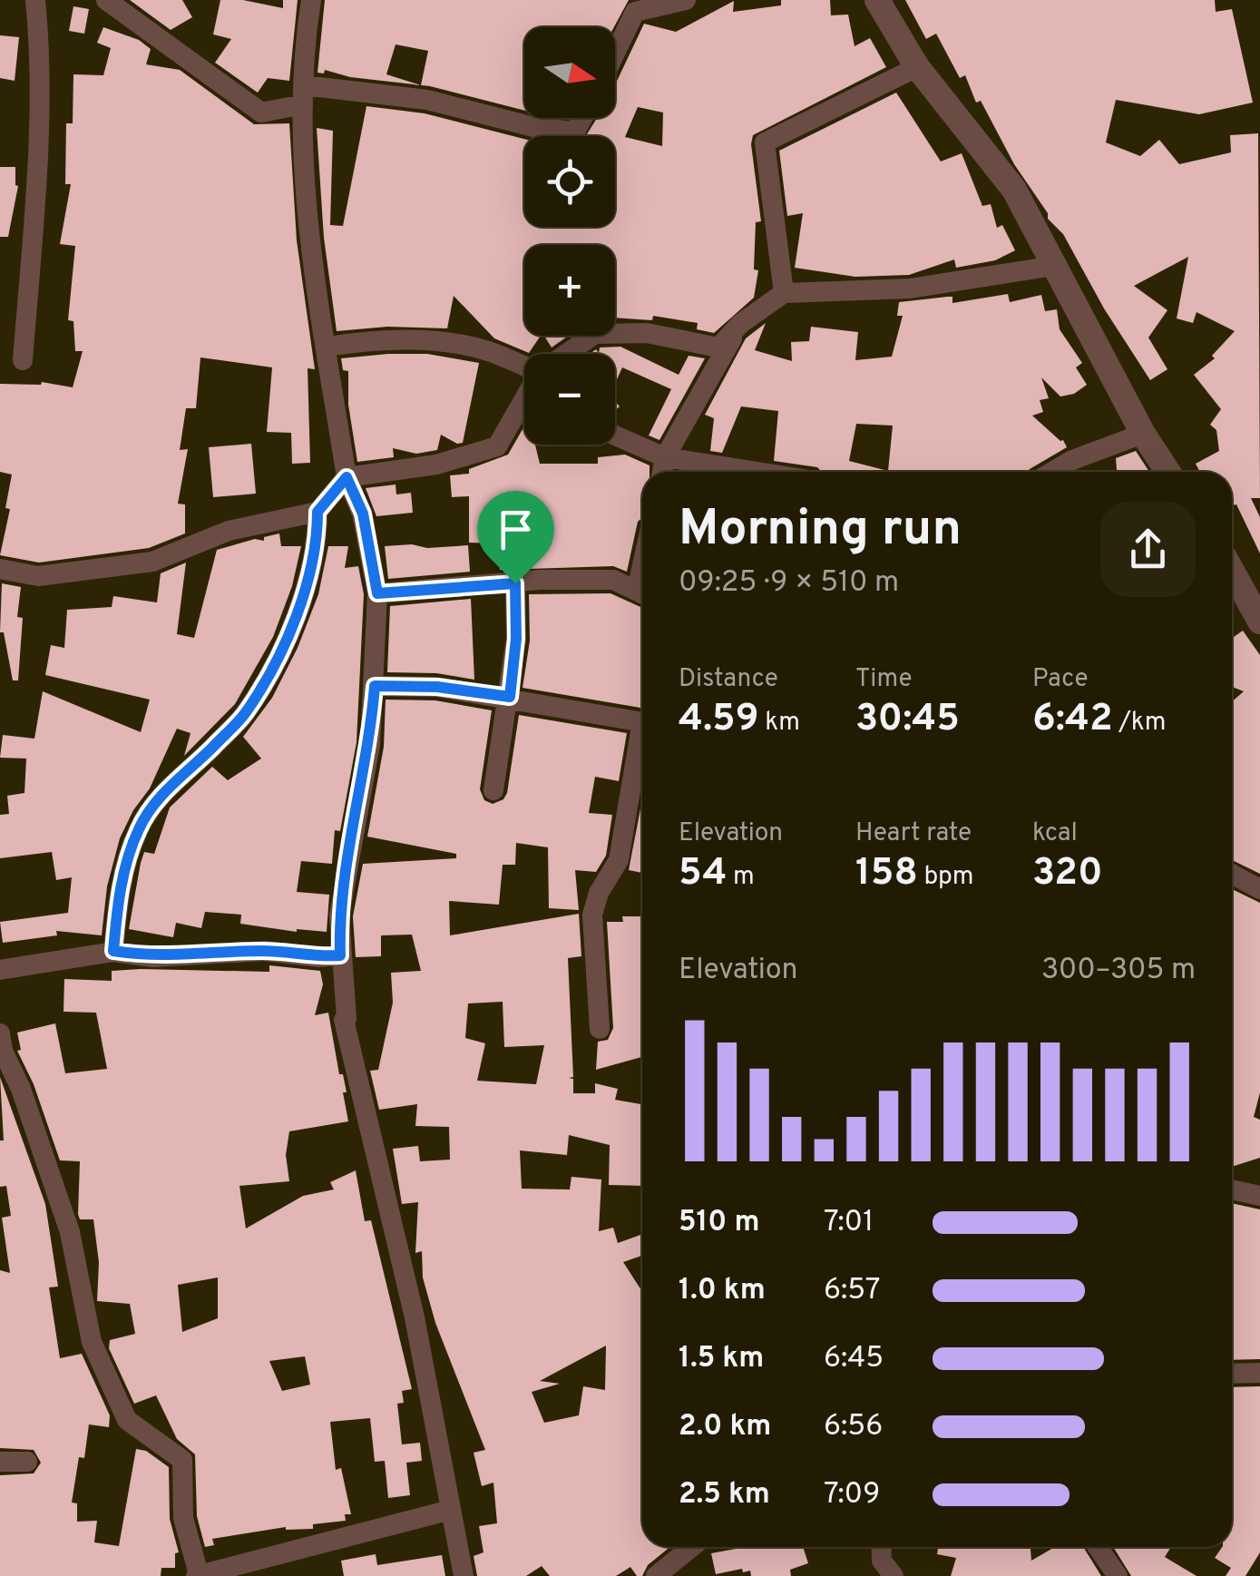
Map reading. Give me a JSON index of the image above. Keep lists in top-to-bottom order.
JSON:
{
  "north": "right",
  "page": {
    "map_buttons": ["+", "−"],
    "heading": ["Morning run", "09:25 · 9 × 510 m"],
    "stats": [
      ["Distance", "4.59 km"],
      ["Time", "30:45"],
      ["Pace", "6:42 /km"],
      ["Elevation", "54 m"],
      ["Heart rate", "158 bpm"],
      ["kcal", "320"]
    ],
    "chart": ["Elevation", "300–305 m"],
    "list": [
      {
        "name": "510 m",
        "note": "7:01"
      },
      {
        "name": "1.0 km",
        "note": "6:57"
      },
      {
        "name": "1.5 km",
        "note": "6:45"
      },
      {
        "name": "2.0 km",
        "note": "6:56"
      },
      {
        "name": "2.5 km",
        "note": "7:09"
      }
    ]
  }
}
